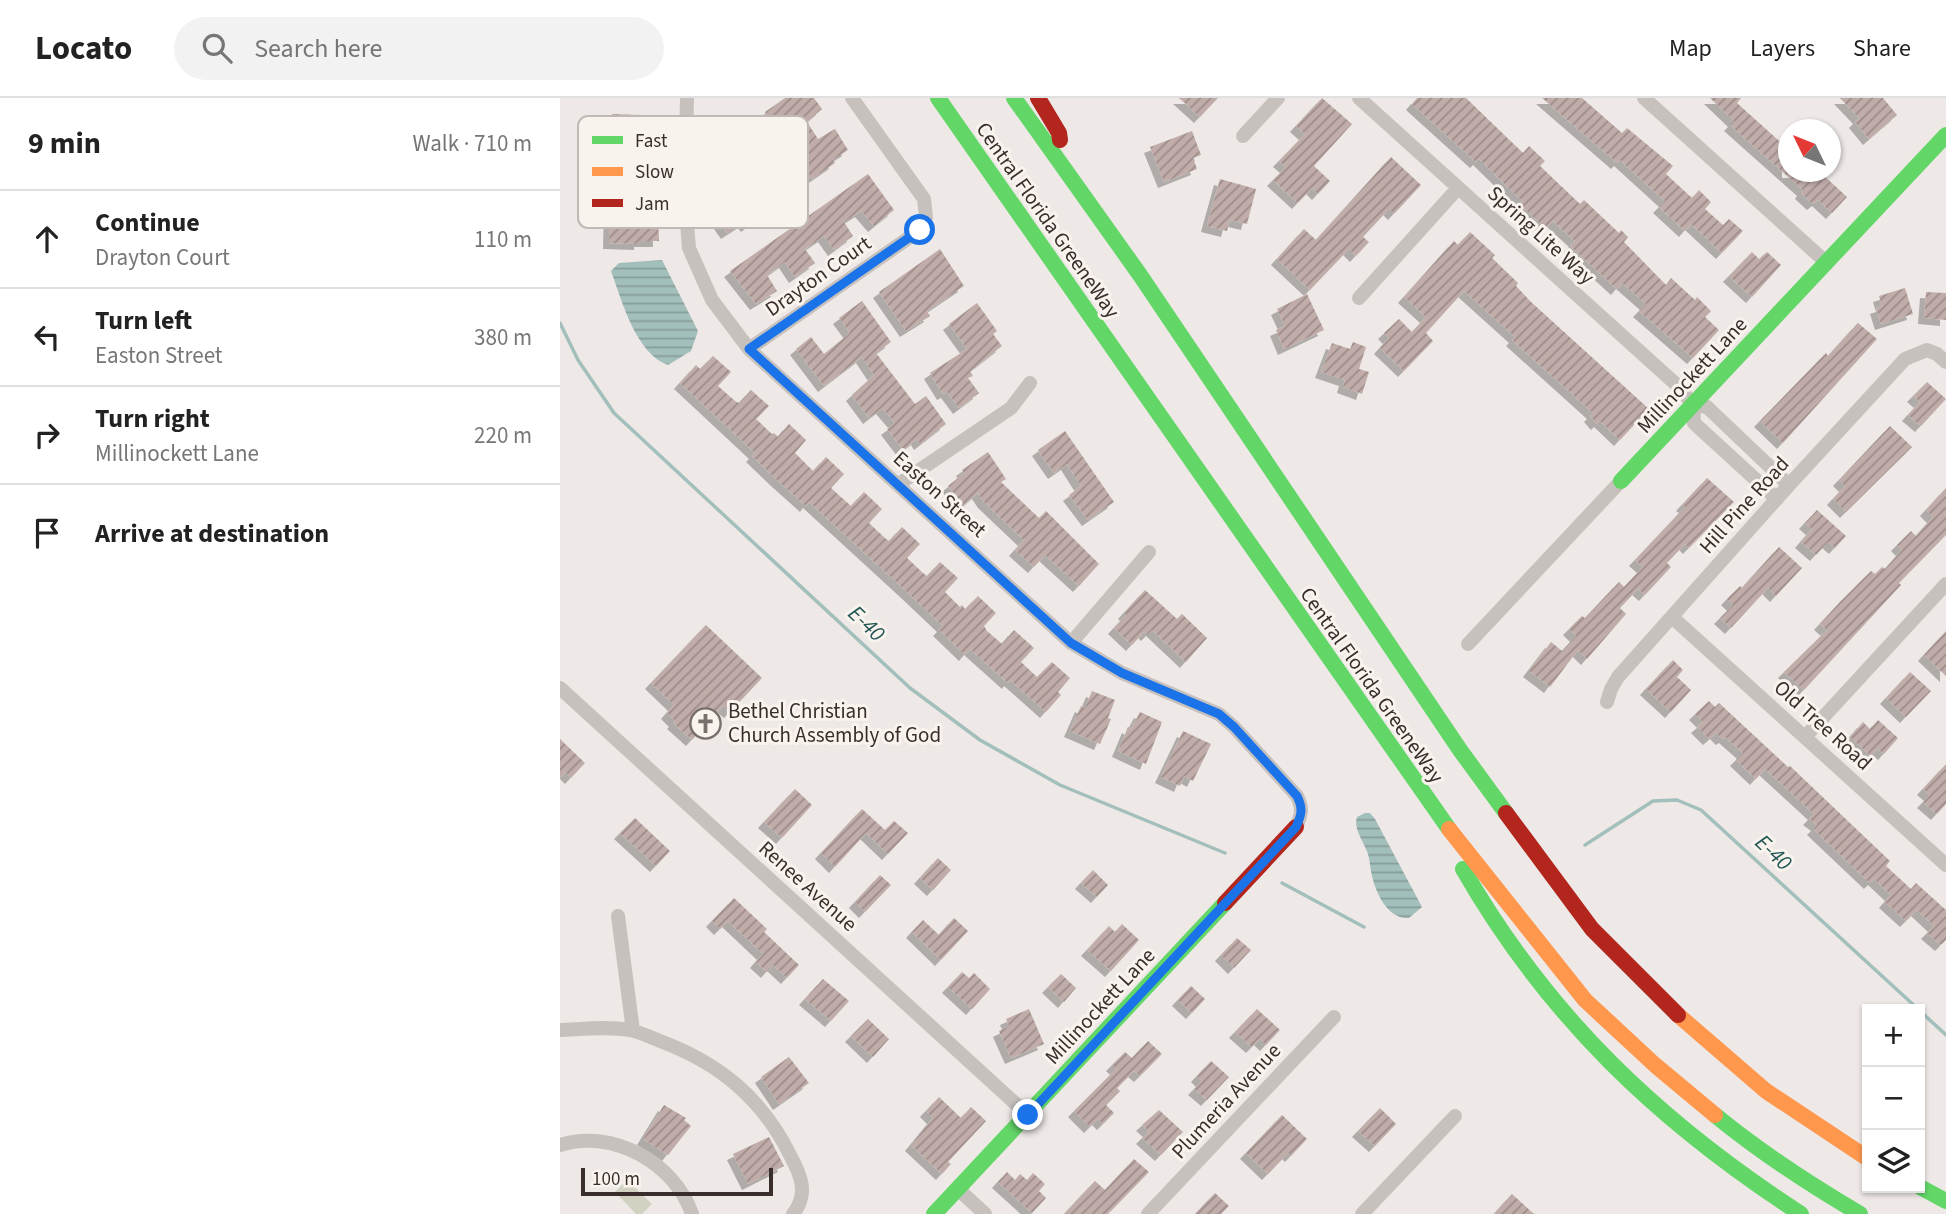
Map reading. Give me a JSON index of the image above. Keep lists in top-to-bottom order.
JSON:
{
  "streets": {
    "main road": ["Central Florida GreeneWay", "Millinockett Lane"],
    "street": [
      "Spring Lite Way",
      "Drayton Court",
      "Easton Street",
      "Hill Pine Road",
      "Old Tree Road",
      "Renee Avenue",
      "Plumeria Avenue"
    ]
  },
  "crossings": [
    ["Spring Lite Way", "Millinockett Lane"],
    ["Drayton Court", "Easton Street"],
    ["Millinockett Lane", "Easton Street"],
    ["Millinockett Lane", "Renee Avenue"],
    ["Hill Pine Road", "Old Tree Road"]
  ],
  "water": ["E-40"],
  "places": {
    "church": ["Bethel Christian Church Assembly of God"]
  },
  "legend": ["Fast", "Slow", "Jam"],
  "scale_bar": "100 m",
  "north": "top left",
  "page": {
    "header": "Locato",
    "search": "Search here",
    "nav": ["Map", "Layers", "Share"],
    "heading": ["9 min", "Walk · 710 m"],
    "list": [
      ["Continue", "Drayton Court", "110 m"],
      ["Turn left", "Easton Street", "380 m"],
      ["Turn right", "Millinockett Lane", "220 m"],
      "Arrive at destination"
    ],
    "map_buttons": ["+", "−"],
    "scale": "100 m"
  }
}
